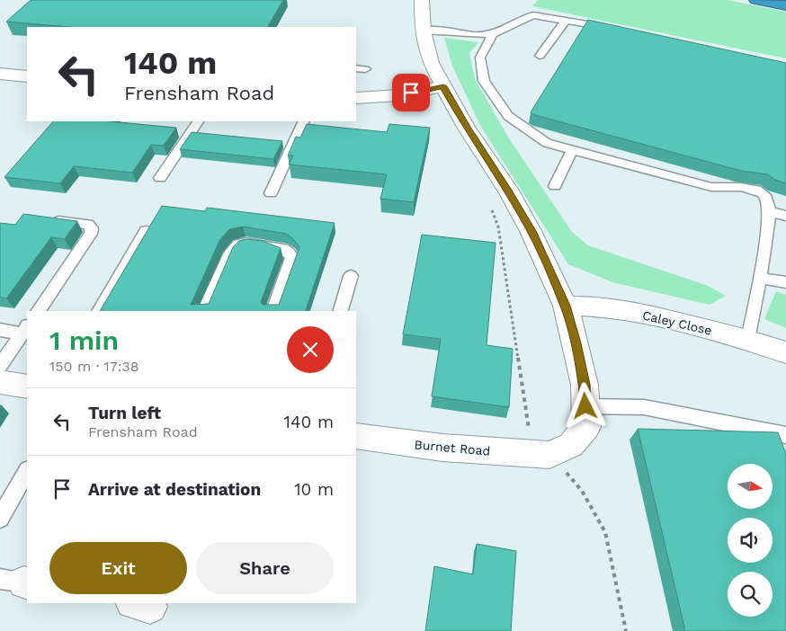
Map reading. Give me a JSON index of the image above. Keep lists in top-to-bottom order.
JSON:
{
  "streets": {
    "street": ["Caley Close", "Burnet Road"]
  },
  "north": "right",
  "page": {
    "turn": ["140 m", "Frensham Road"],
    "heading": ["1 min", "150 m · 17:38"],
    "list": [
      {
        "name": "Turn left",
        "note": "Frensham Road",
        "value": "140 m"
      },
      {
        "name": "Arrive at destination",
        "value": "10 m"
      }
    ],
    "buttons": ["Exit", "Share"]
  }
}
